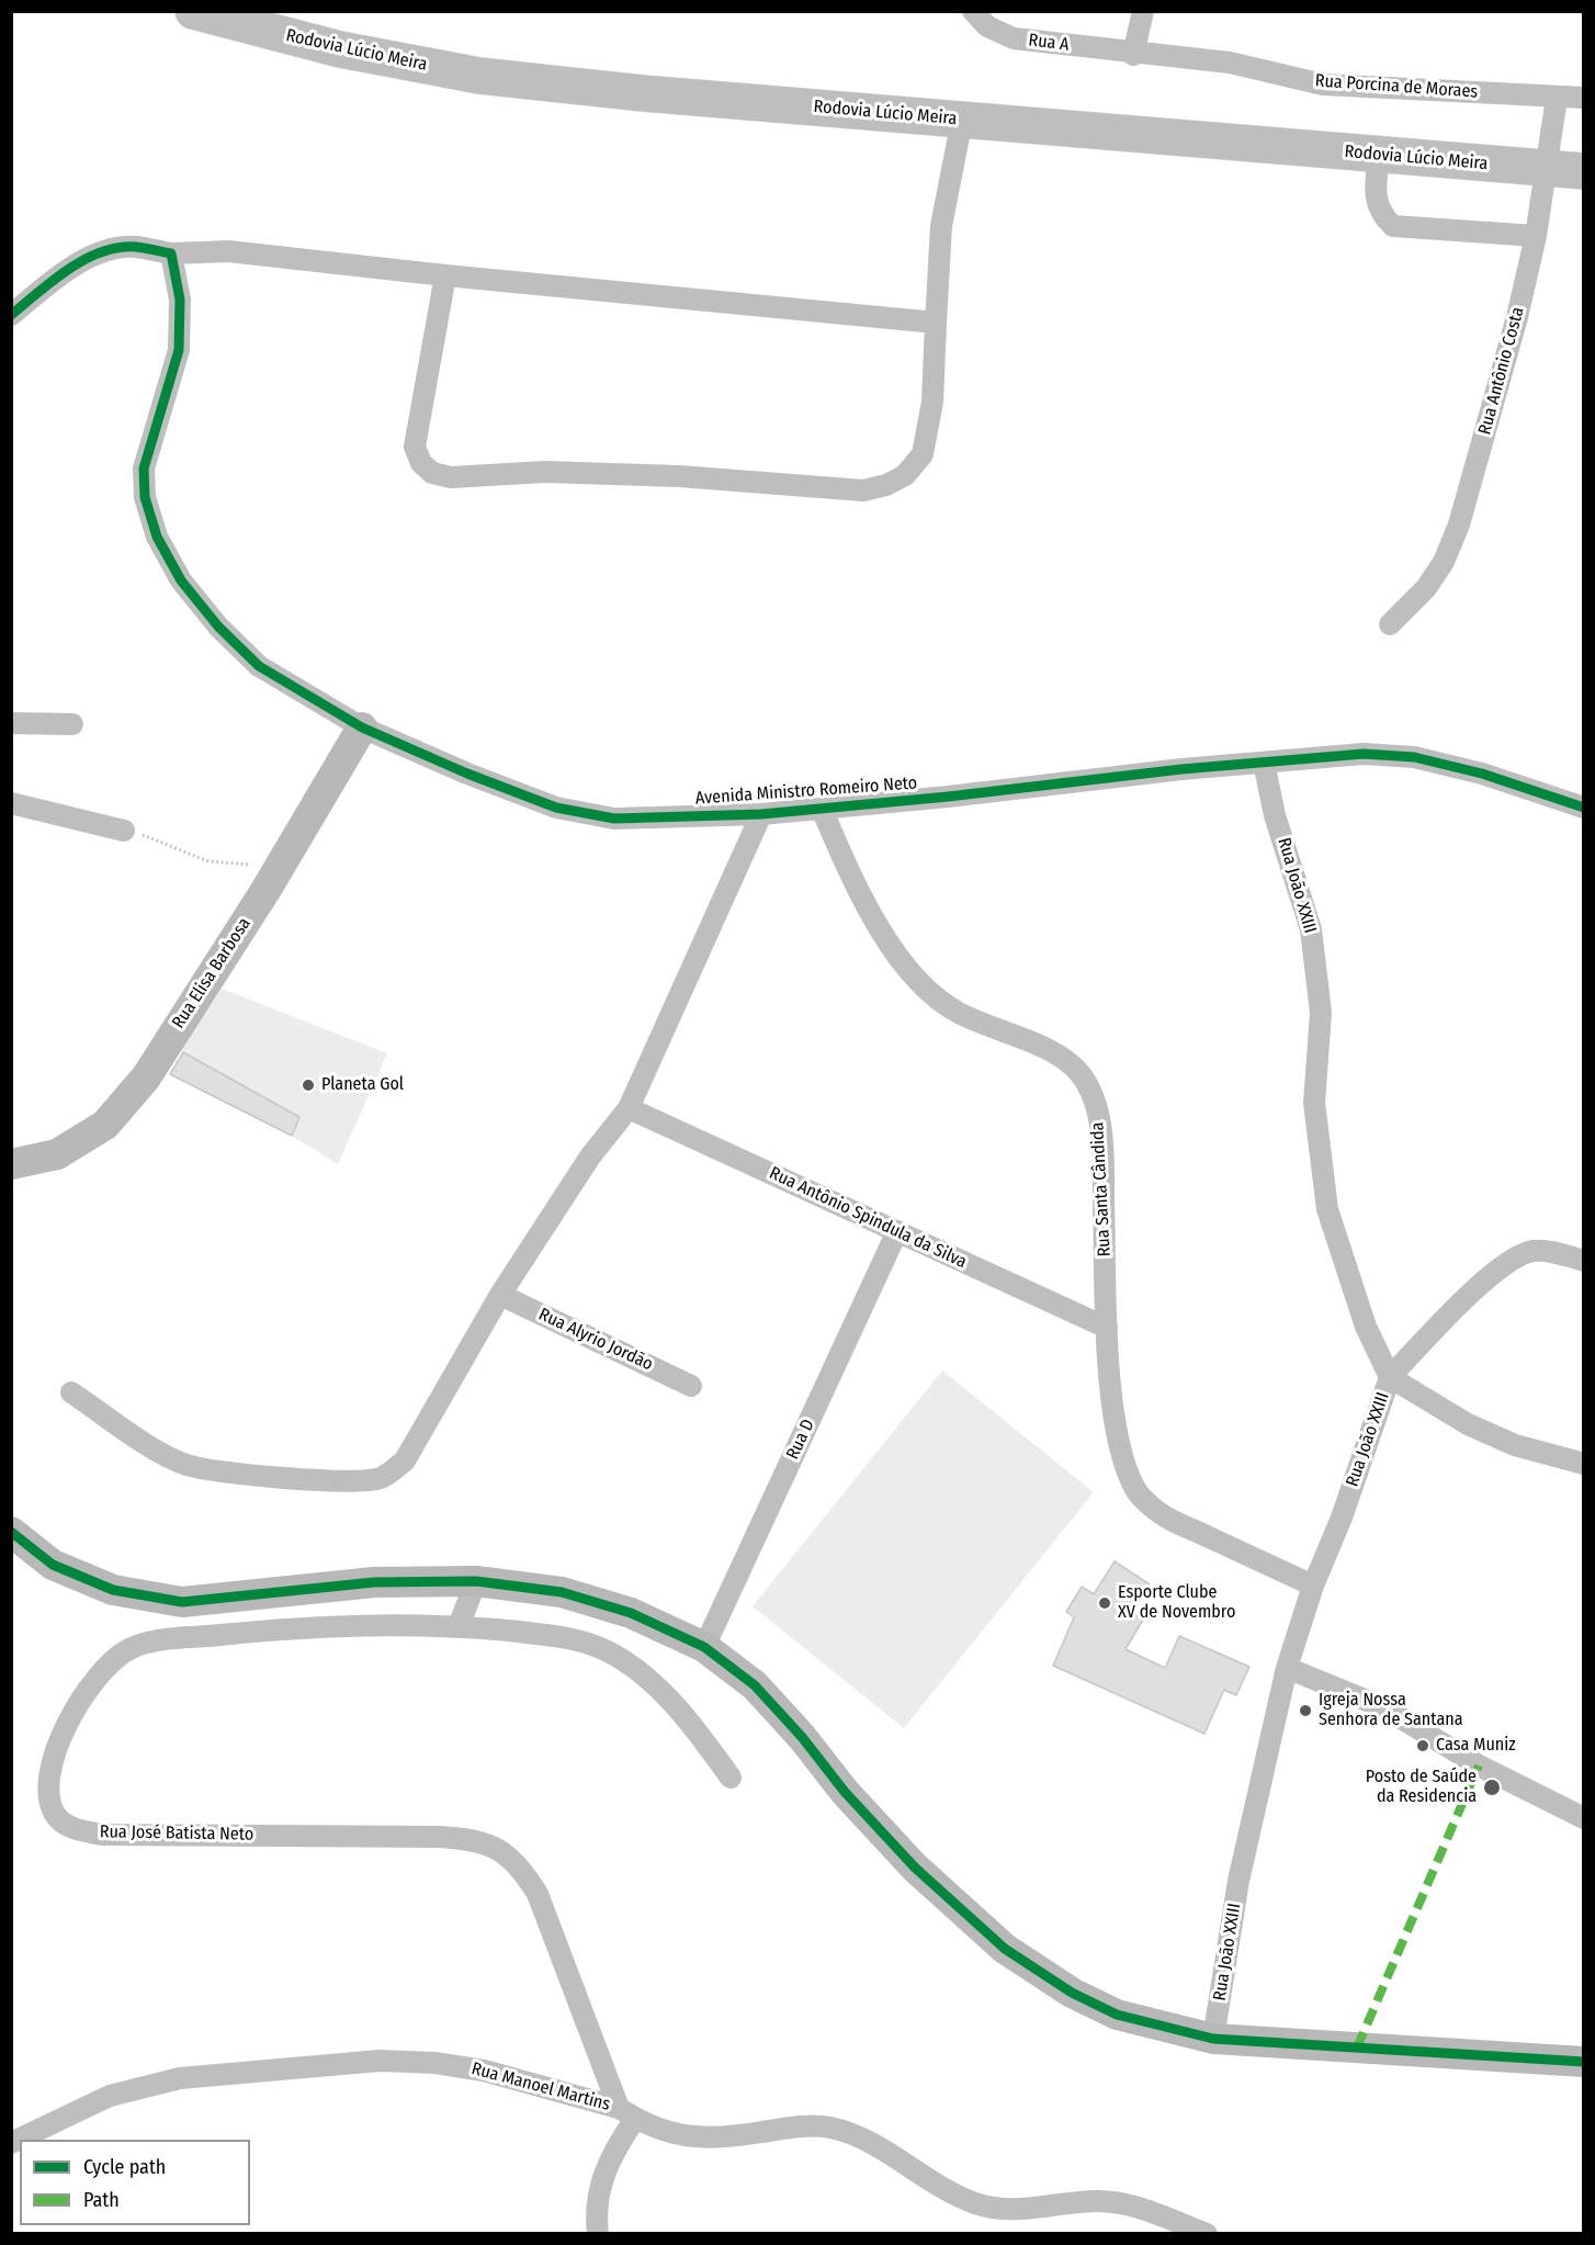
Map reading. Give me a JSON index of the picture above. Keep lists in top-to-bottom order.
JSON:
{
  "streets": {
    "highway": ["Rodovia Lúcio Meira"],
    "street": [
      "Rua A",
      "Rua Porcina de Moraes",
      "Rua Antônio Costa",
      "Avenida Ministro Romeiro Neto",
      "Rua João XXIII",
      "Rua Elisa Barbosa",
      "Rua Santa Cândida",
      "Rua Antônio Spindula da Silva",
      "Rua Alyrio Jordão",
      "Rua D",
      "Rua José Batista Neto",
      "Rua Manoel Martins"
    ]
  },
  "crossings": [
    ["Rua A", "Rua Porcina de Moraes"],
    ["Rodovia Lúcio Meira", "Rua Antônio Costa"],
    ["Rua Porcina de Moraes", "Rua Antônio Costa"],
    ["Avenida Ministro Romeiro Neto", "Rua João XXIII"],
    ["Avenida Ministro Romeiro Neto", "Rua Elisa Barbosa"],
    ["Avenida Ministro Romeiro Neto", "Rua Santa Cândida"],
    ["Rua João XXIII", "Rua Santa Cândida"],
    ["Rua Santa Cândida", "Rua Antônio Spindula da Silva"],
    ["Rua Antônio Spindula da Silva", "Rua D"],
    ["Rua José Batista Neto", "Rua Manoel Martins"]
  ],
  "places": [
    "Planeta Gol",
    "Esporte Clube XV de Novembro",
    "Igreja Nossa Senhora de Santana",
    "Casa Muniz",
    "Posto de Saúde da Residencia"
  ],
  "legend": ["Cycle path", "Path"]
}
